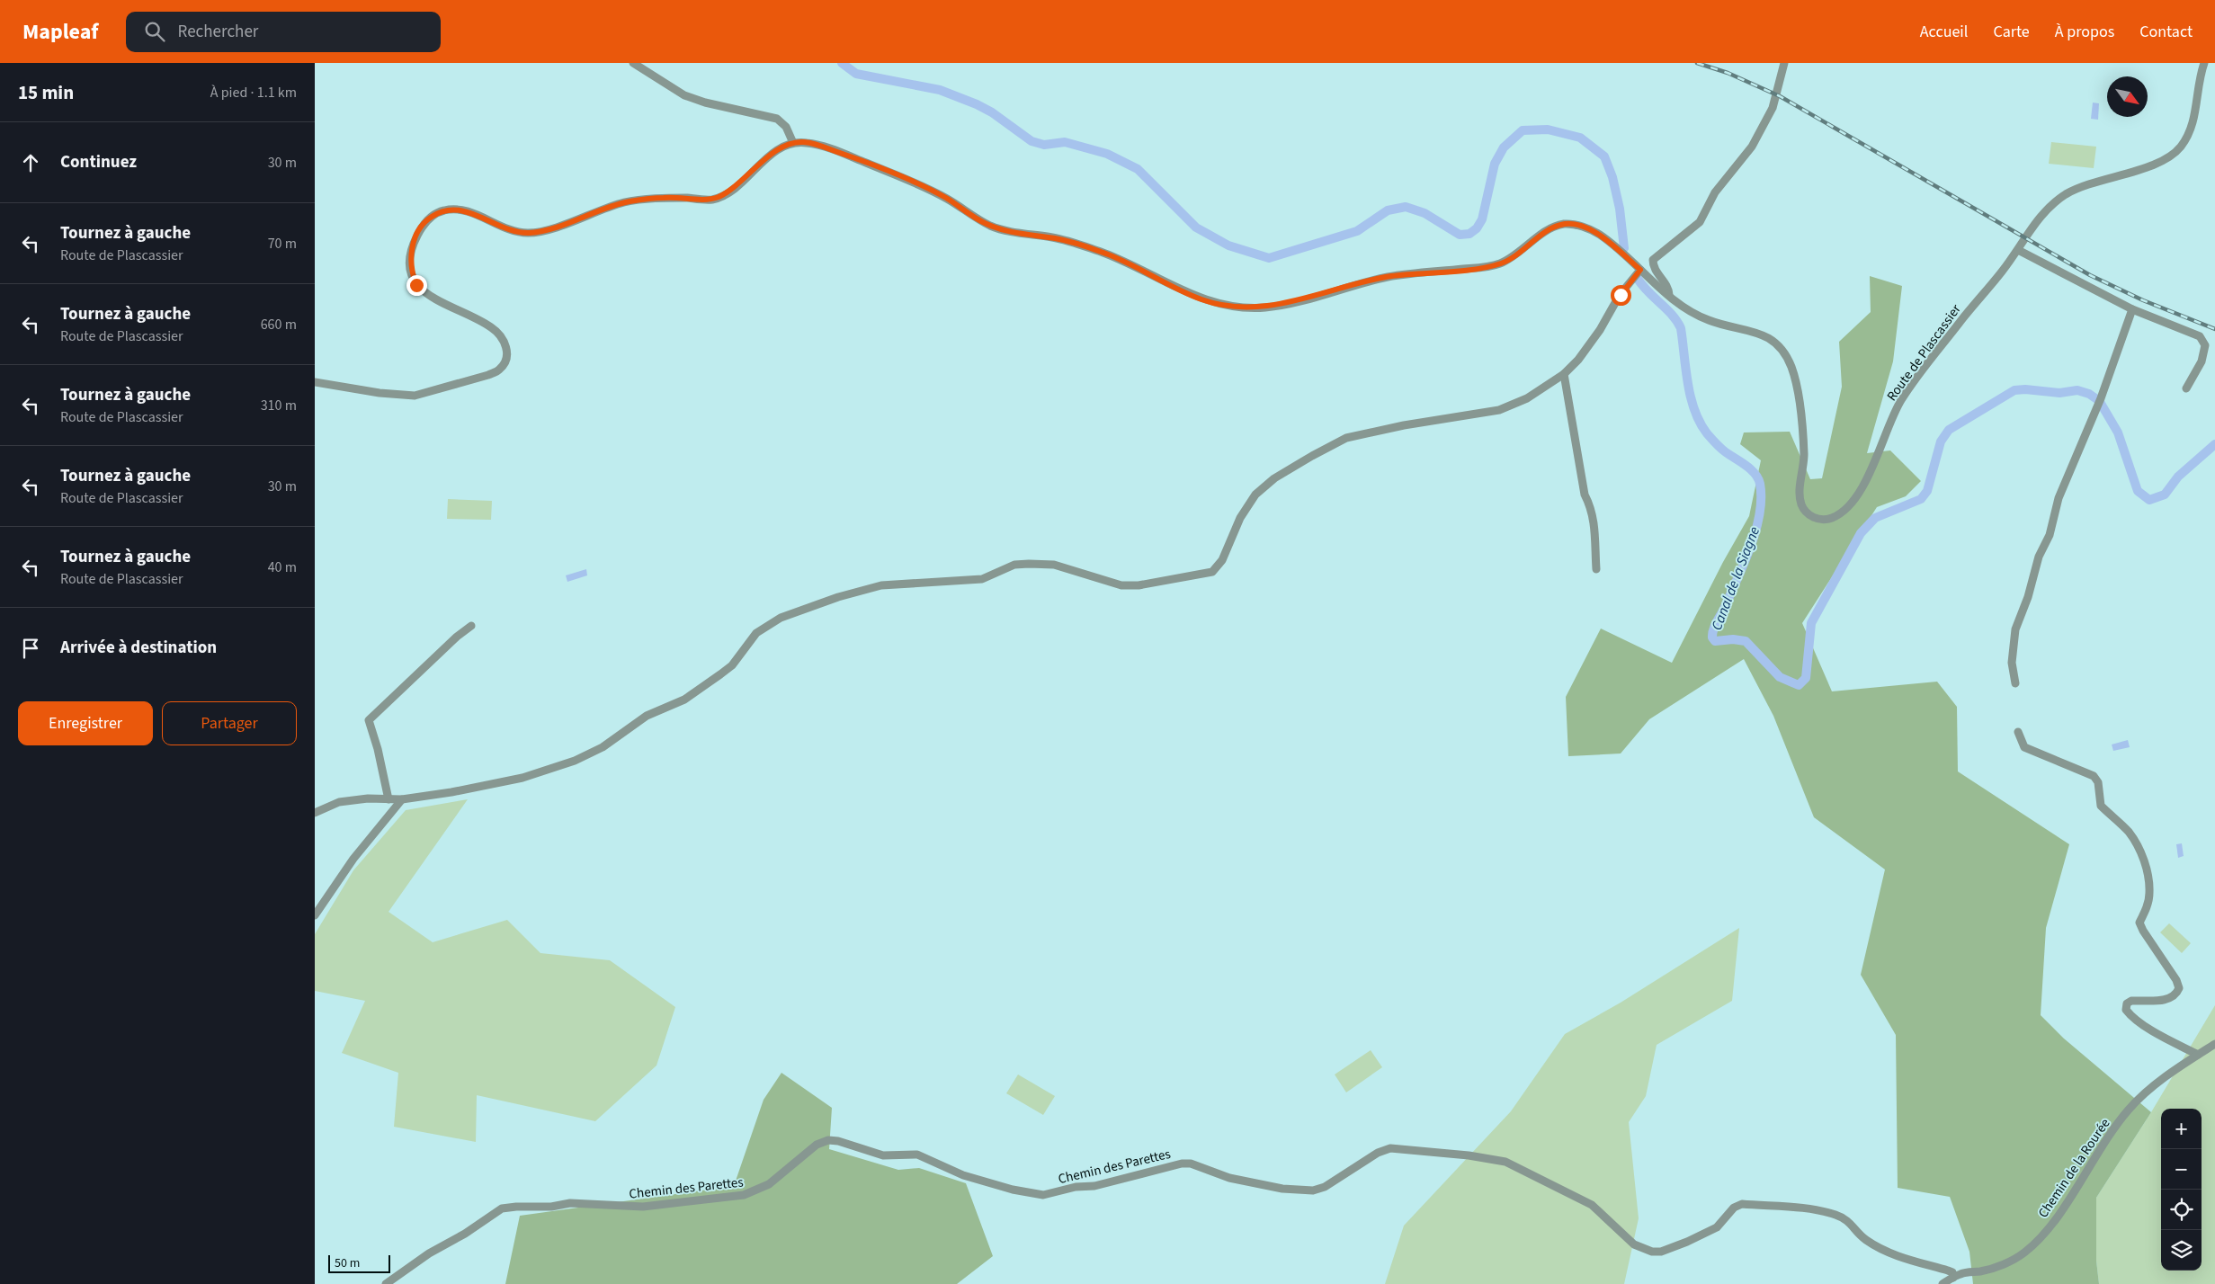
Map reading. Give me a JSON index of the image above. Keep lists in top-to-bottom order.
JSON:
{
  "streets": {
    "street": ["Route de Plascassier", "Chemin des Parettes", "Chemin de la Rourée"]
  },
  "crossings": [
    ["Chemin des Parettes", "Chemin de la Rourée"]
  ],
  "water": ["Canal de la Siagne"],
  "scale_bar": "50 m",
  "north": "bottom right",
  "page": {
    "header": "Mapleaf",
    "search": "Rechercher",
    "nav": [
      "Accueil",
      "Carte",
      "À propos",
      "Contact"
    ],
    "heading": ["15 min", "À pied · 1.1 km"],
    "list": [
      ["Continuez", "30 m"],
      ["Tournez à gauche", "Route de Plascassier", "70 m"],
      ["Tournez à gauche", "Route de Plascassier", "660 m"],
      ["Tournez à gauche", "Route de Plascassier", "310 m"],
      ["Tournez à gauche", "Route de Plascassier", "30 m"],
      ["Tournez à gauche", "Route de Plascassier", "40 m"],
      "Arrivée à destination"
    ],
    "buttons": ["Enregistrer", "Partager"],
    "map_buttons": ["+", "−"],
    "scale": "50 m"
  }
}
